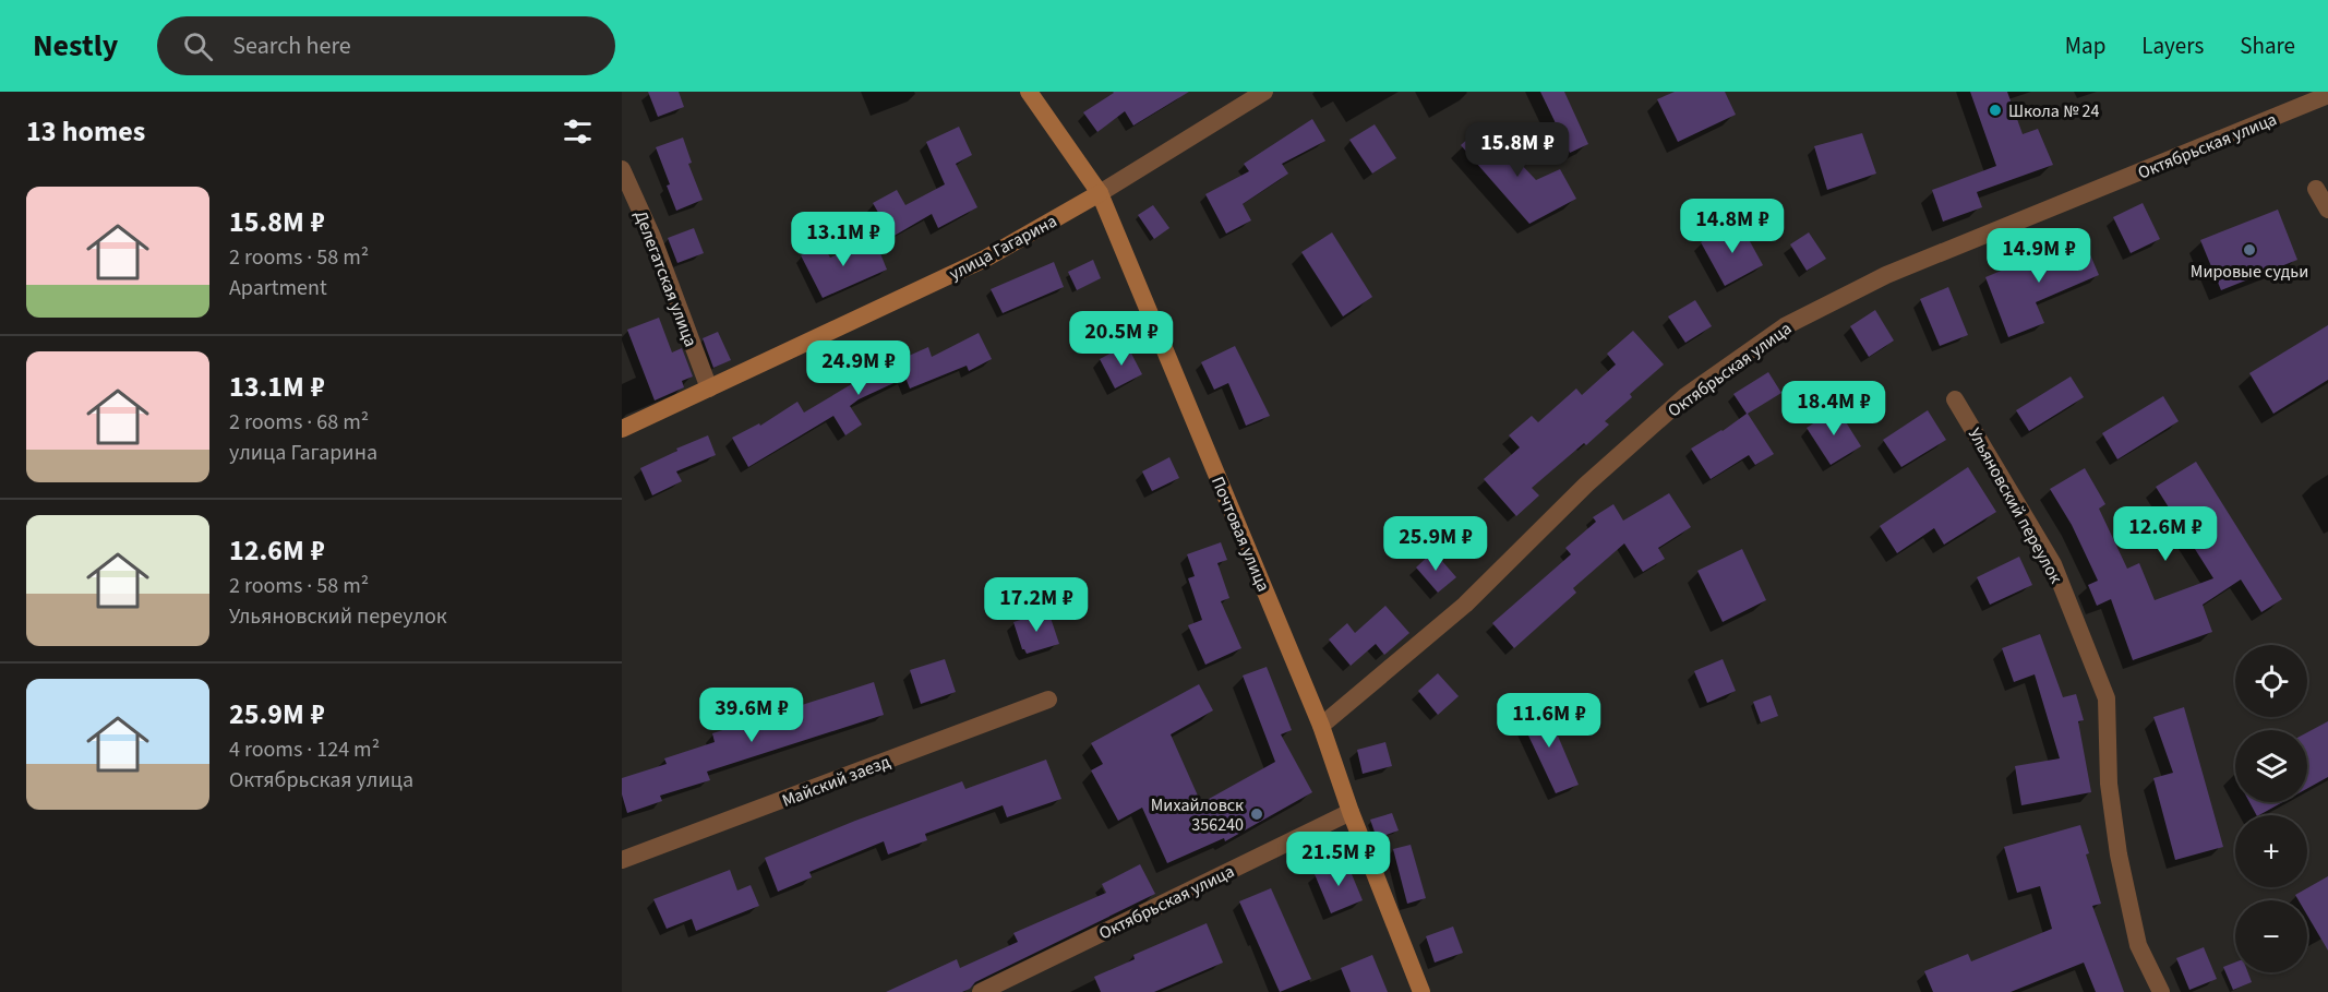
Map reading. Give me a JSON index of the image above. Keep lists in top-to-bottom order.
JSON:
{
  "streets": {
    "main road": ["улица Гагарина", "Почтовая улица"],
    "street": [
      "Октябрьская улица",
      "Делегатская улица",
      "Ульяновский переулок",
      "Майский заезд"
    ]
  },
  "crossings": [
    ["Октябрьская улица", "Почтовая улица"],
    ["улица Гагарина", "Делегатская улица"],
    ["улица Гагарина", "Почтовая улица"]
  ],
  "places": ["Школа № 24", "Мировые судьи", "Михайловск 356240"],
  "page": {
    "header": "Nestly",
    "search": "Search here",
    "nav": ["Map", "Layers", "Share"],
    "heading": "13 homes",
    "price": [
      "15.8M ₽",
      "14.8M ₽",
      "13.1M ₽",
      "14.9M ₽",
      "20.5M ₽",
      "24.9M ₽",
      "18.4M ₽",
      "12.6M ₽",
      "25.9M ₽",
      "17.2M ₽",
      "39.6M ₽",
      "11.6M ₽",
      "21.5M ₽"
    ],
    "list": [
      {
        "name": "15.8M ₽",
        "note": "2 rooms · 58 m² · Apartment"
      },
      {
        "name": "13.1M ₽",
        "note": "2 rooms · 68 m² · улица Гагарина"
      },
      {
        "name": "12.6M ₽",
        "note": "2 rooms · 58 m² · Ульяновский переулок"
      },
      {
        "name": "25.9M ₽",
        "note": "4 rooms · 124 m² · Октябрьская улица"
      }
    ],
    "map_buttons": ["+", "−"]
  }
}
